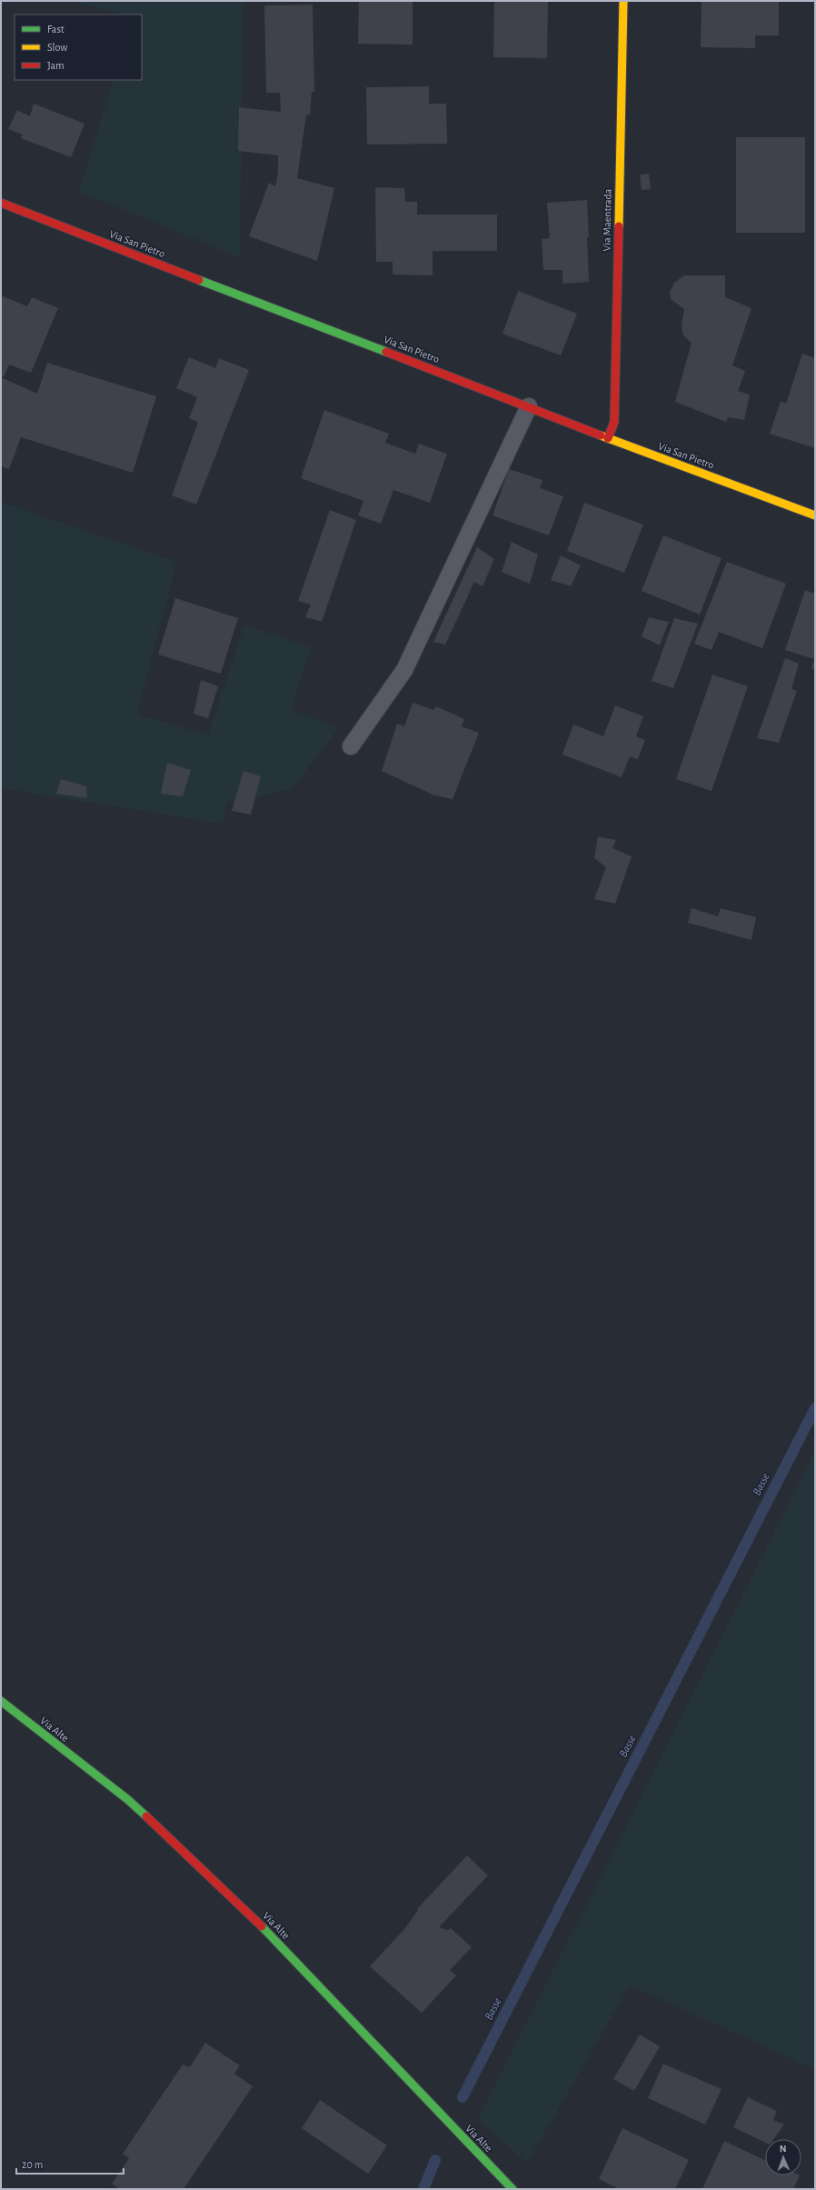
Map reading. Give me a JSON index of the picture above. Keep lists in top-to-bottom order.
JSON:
{
  "streets": {
    "street": ["Via Maentrada", "Via San Pietro", "Via Alte"]
  },
  "crossings": [
    ["Via Maentrada", "Via San Pietro"]
  ],
  "water": ["Basse"],
  "legend": ["Fast", "Slow", "Jam"],
  "scale_bar": "20 m",
  "north": "top"
}
